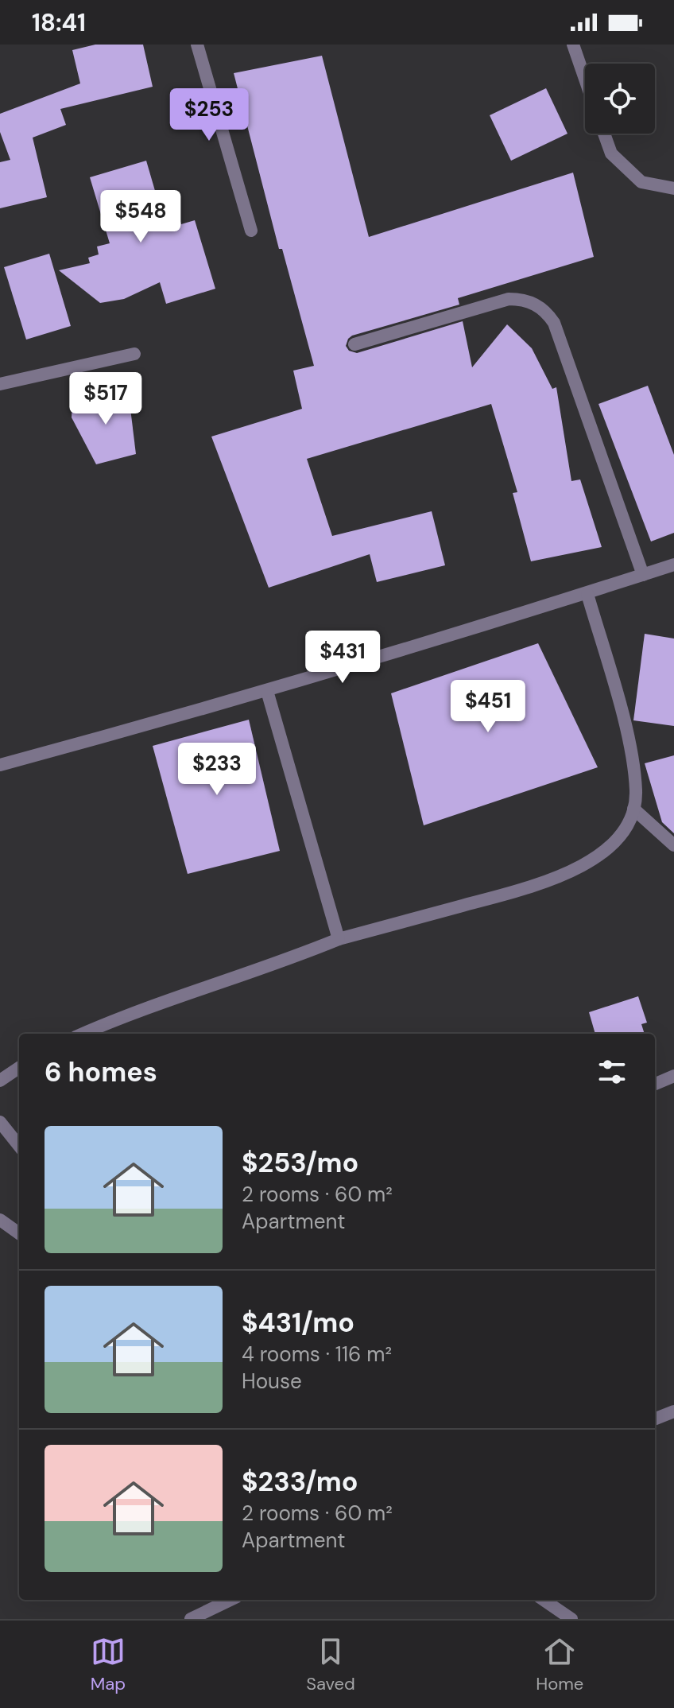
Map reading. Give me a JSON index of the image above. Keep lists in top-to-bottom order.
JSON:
{
  "page": {
    "status": "18:41",
    "price": [
      "$253",
      "$548",
      "$517",
      "$431",
      "$451",
      "$233"
    ],
    "heading": "6 homes",
    "list": [
      {
        "name": "$253/mo",
        "note": "2 rooms · 60 m² · Apartment"
      },
      {
        "name": "$431/mo",
        "note": "4 rooms · 116 m² · House"
      },
      {
        "name": "$233/mo",
        "note": "2 rooms · 60 m² · Apartment"
      }
    ],
    "tabs": ["Map", "Saved", "Home"]
  }
}
